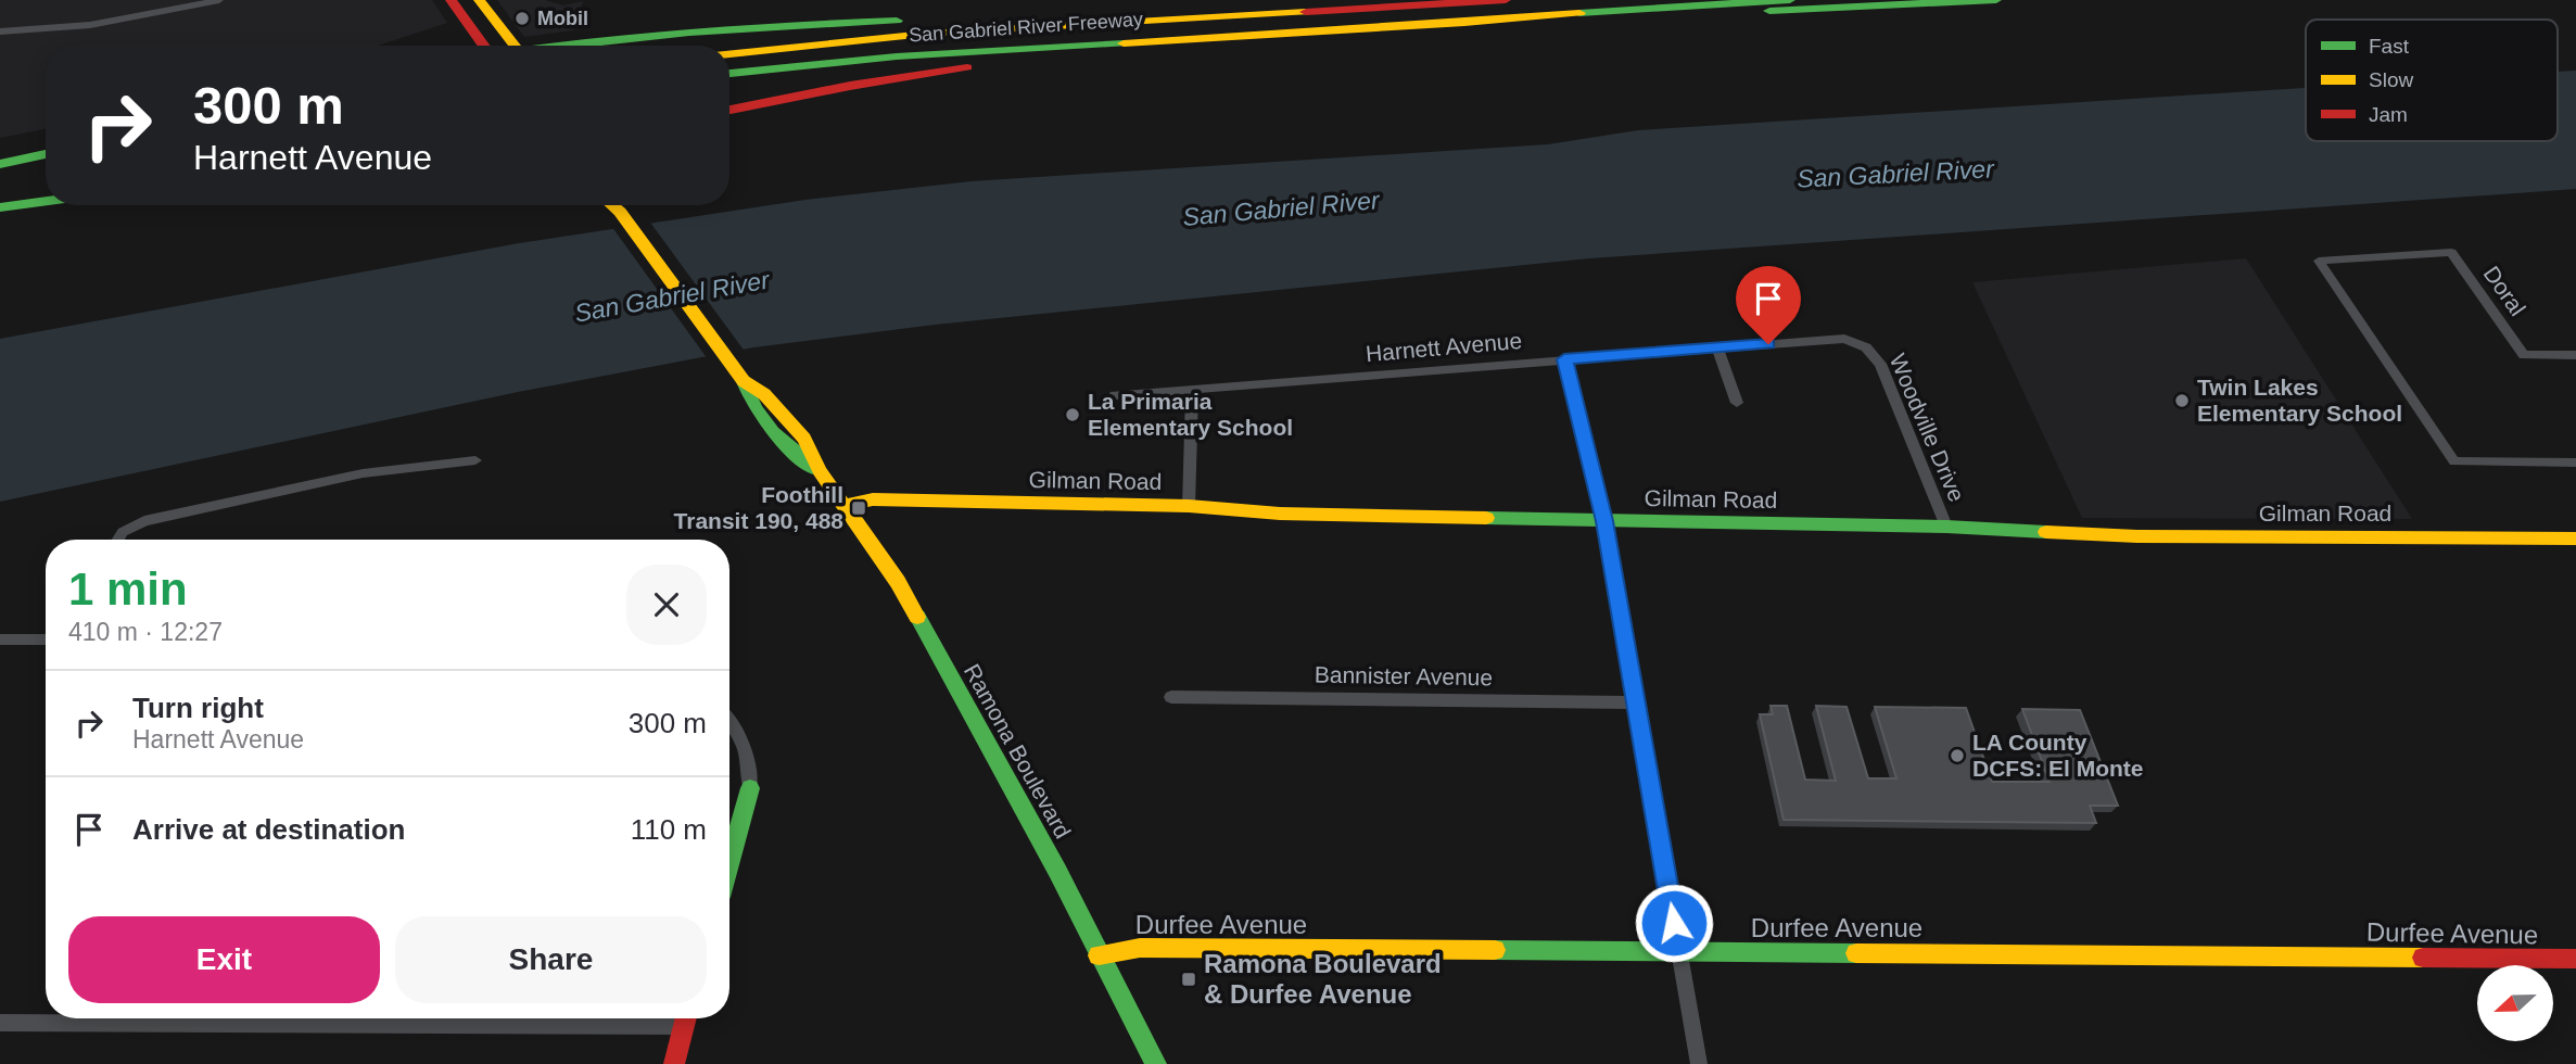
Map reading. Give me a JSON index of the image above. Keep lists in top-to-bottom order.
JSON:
{
  "streets": {
    "main road": [
      "San Gabriel River Freeway",
      "Gilman Road",
      "Ramona Boulevard",
      "Durfee Avenue"
    ],
    "street": [
      "Doral",
      "Harnett Avenue",
      "Woodville Drive",
      "Bannister Avenue"
    ]
  },
  "crossings": [
    ["Harnett Avenue", "Woodville Drive"],
    ["Woodville Drive", "Gilman Road"],
    ["Gilman Road", "Ramona Boulevard"],
    ["Ramona Boulevard", "Durfee Avenue"]
  ],
  "water": ["San Gabriel River"],
  "places": {
    "other": [
      "Mobil",
      "Twin Lakes Elementary School",
      "La Primaria Elementary School",
      "LA County DCFS: El Monte"
    ],
    "transit": ["Foothill Transit 190, 488", "Ramona Boulevard & Durfee Avenue"]
  },
  "legend": ["Fast", "Slow", "Jam"],
  "north": "left",
  "page": {
    "turn": ["300 m", "Harnett Avenue"],
    "heading": ["1 min", "410 m · 12:27"],
    "list": [
      {
        "name": "Turn right",
        "note": "Harnett Avenue",
        "value": "300 m"
      },
      {
        "name": "Arrive at destination",
        "value": "110 m"
      }
    ],
    "buttons": ["Exit", "Share"]
  }
}
